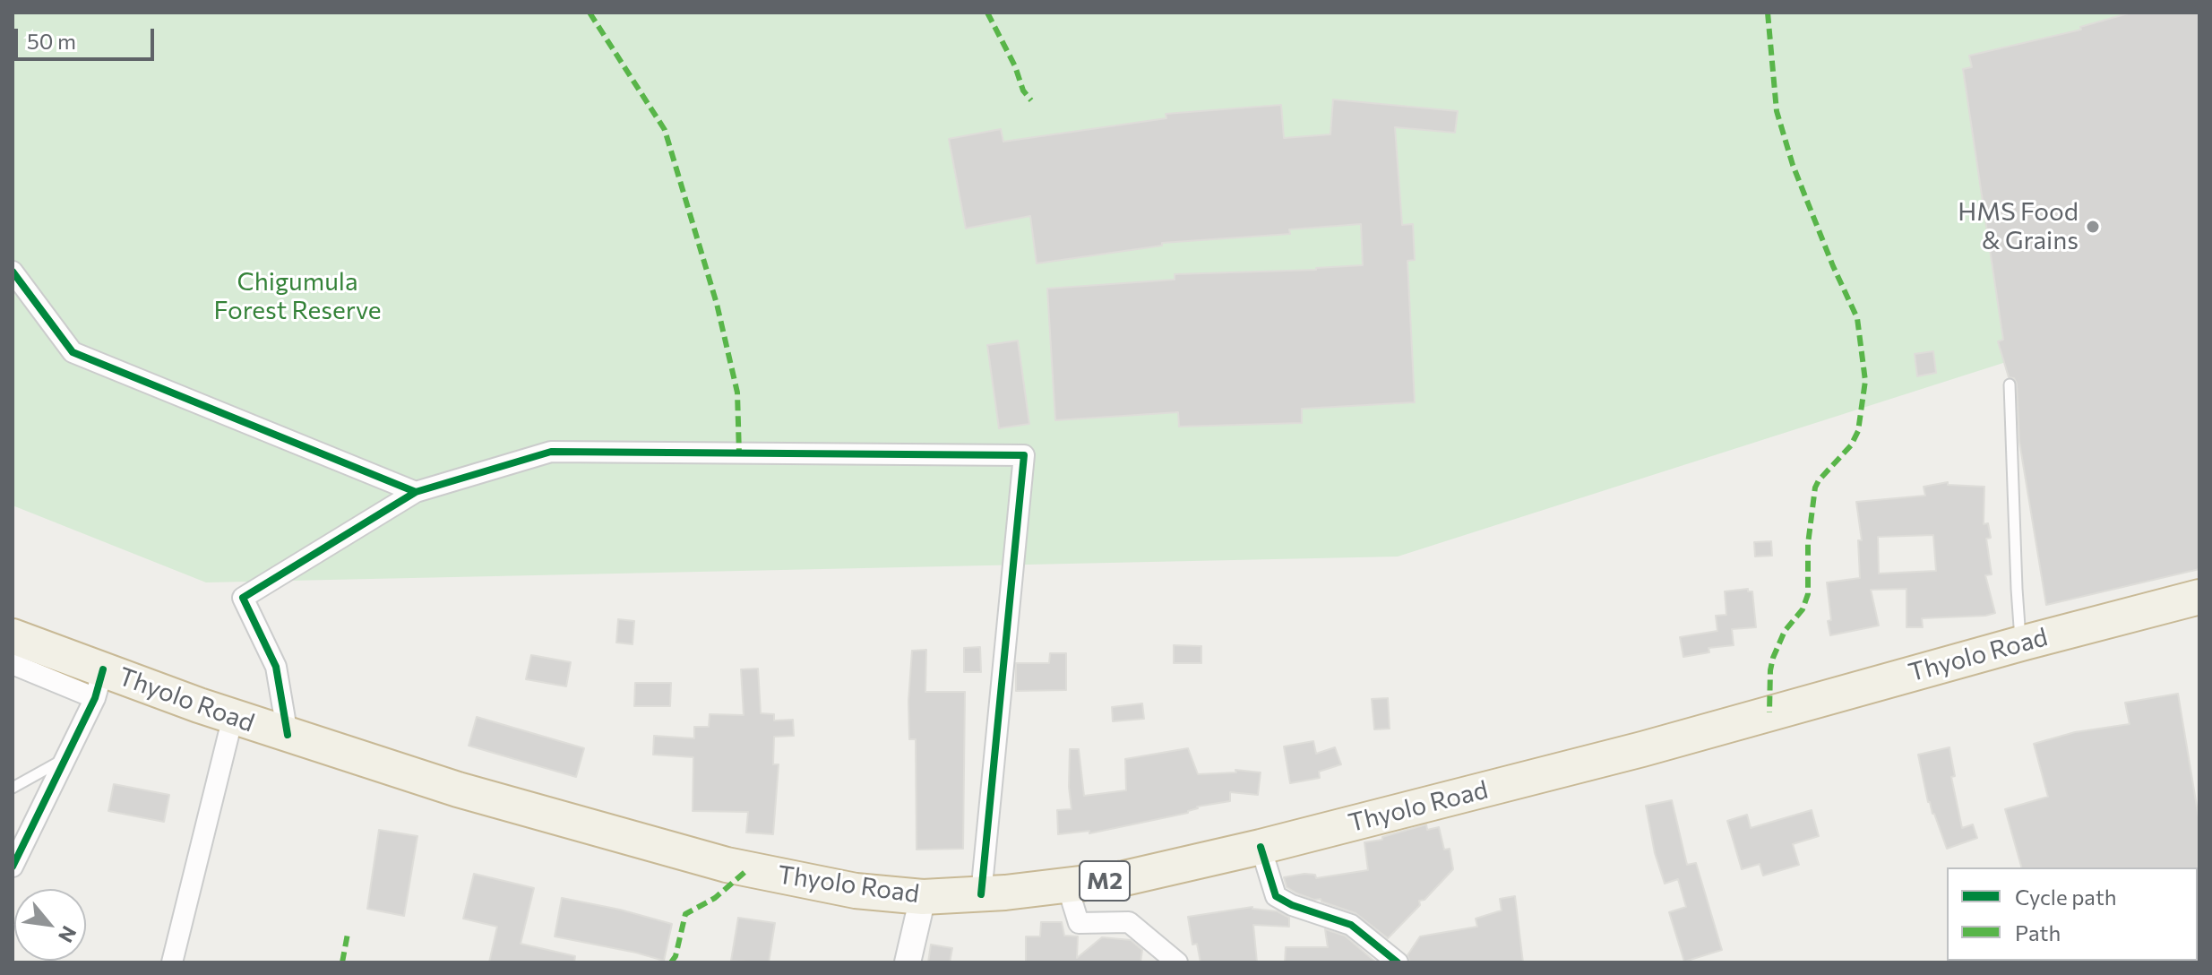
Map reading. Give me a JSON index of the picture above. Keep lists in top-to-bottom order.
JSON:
{
  "streets": {
    "highway": ["Thyolo Road", "M2"]
  },
  "parks": ["Chigumula Forest Reserve"],
  "places": ["HMS Food & Grains"],
  "legend": ["Cycle path", "Path"],
  "scale_bar": "50 m",
  "north": "bottom right"
}
